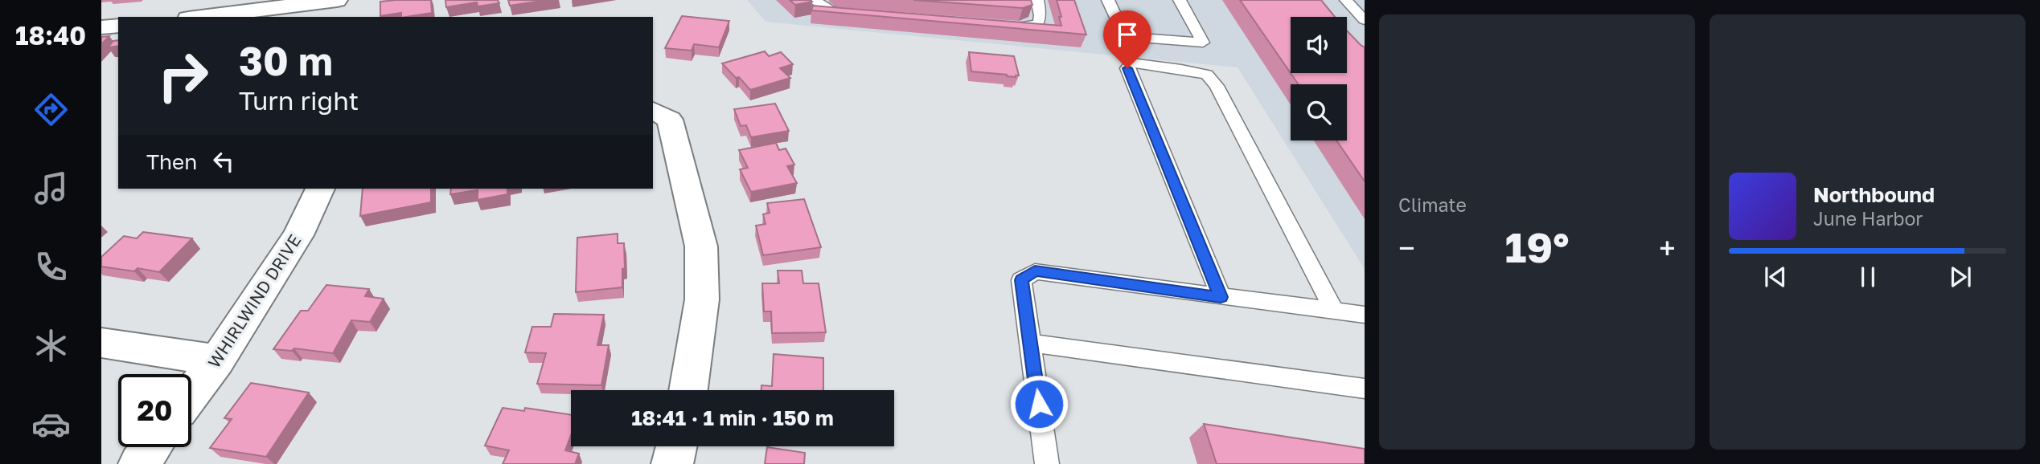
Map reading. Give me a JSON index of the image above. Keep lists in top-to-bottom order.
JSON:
{
  "streets": {
    "street": ["WHIRLWIND DRIVE"]
  },
  "page": {
    "tabs": "18:40",
    "tile": "Climate",
    "turn": ["30 m", "Turn right"],
    "then": "Then",
    "song": ["Northbound", "June Harbor"],
    "heat": ["−", "19°", "+"],
    "limit": "20",
    "trip": "18:41 · 1 min · 150 m"
  }
}
